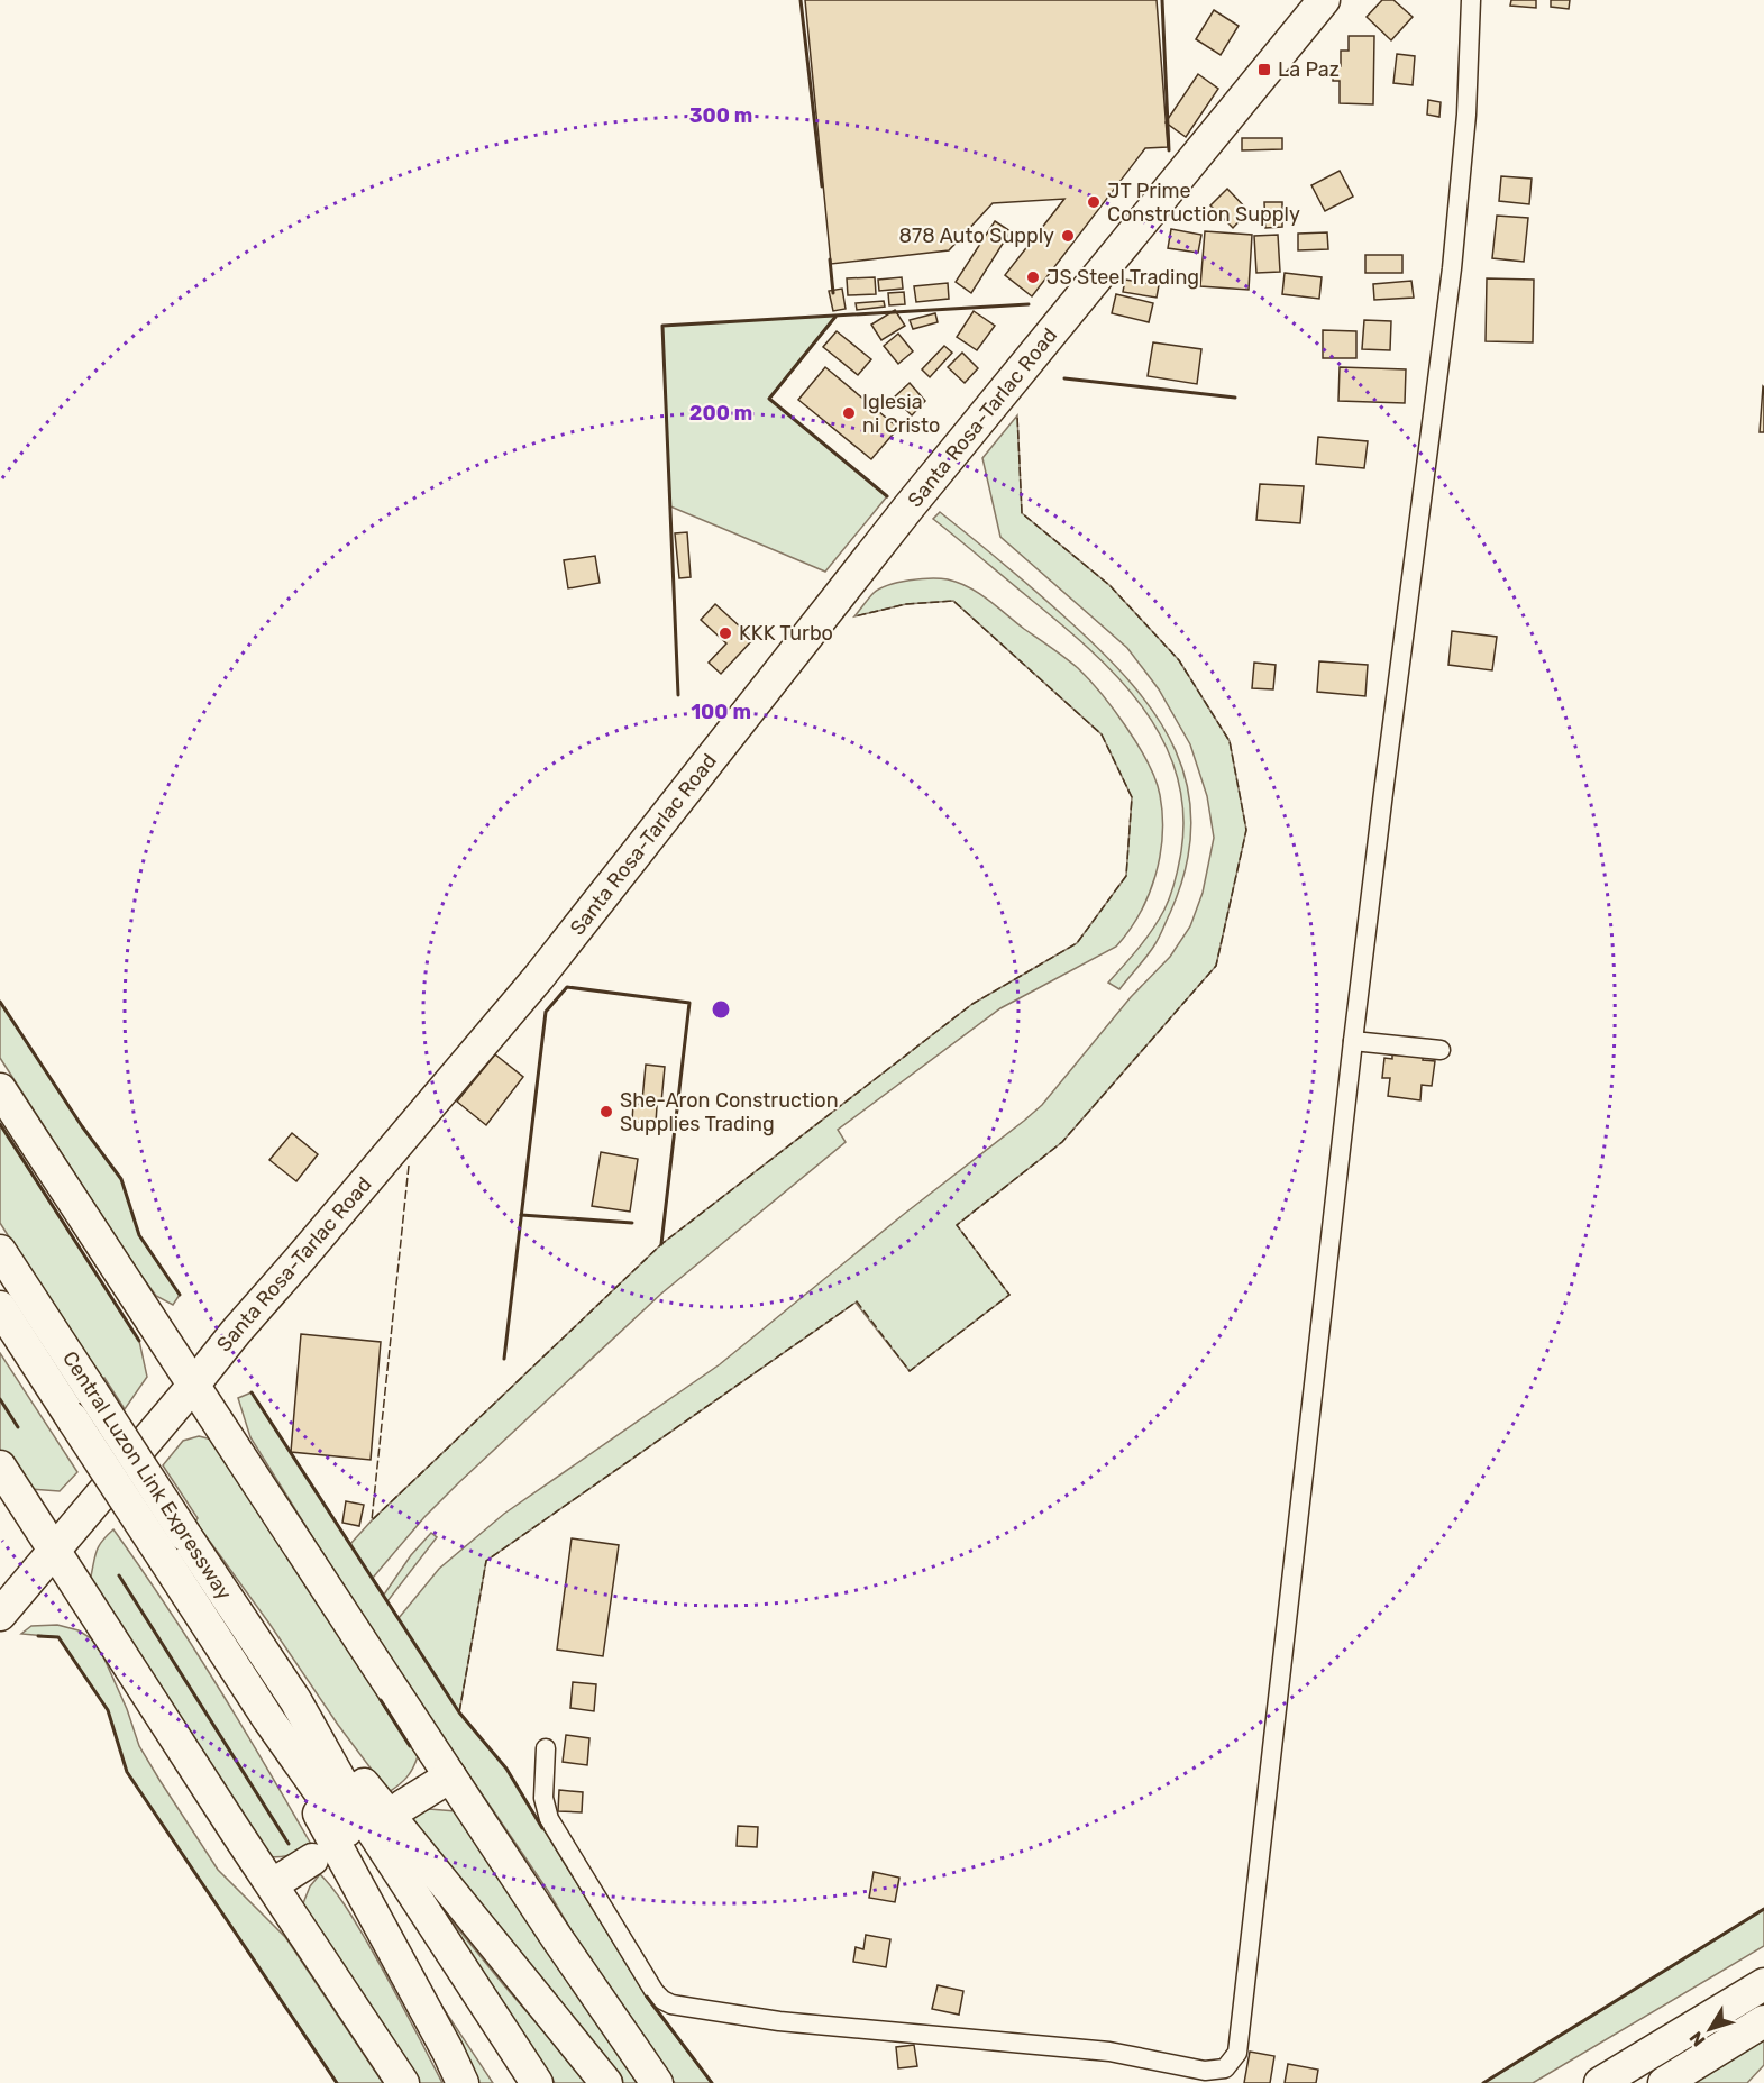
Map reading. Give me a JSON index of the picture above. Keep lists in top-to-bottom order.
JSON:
{
  "streets": {
    "highway": ["Santa Rosa-Tarlac Road", "Central Luzon Link Expressway"]
  },
  "places": {
    "transit": ["La Paz"],
    "other": [
      "JT Prime Construction Supply",
      "878 Auto Supply",
      "JS Steel Trading",
      "Iglesia ni Cristo",
      "KKK Turbo",
      "She-Aron Construction Supplies Trading"
    ]
  },
  "north": "bottom left",
  "rings": ["300 m", "200 m", "100 m"]
}
